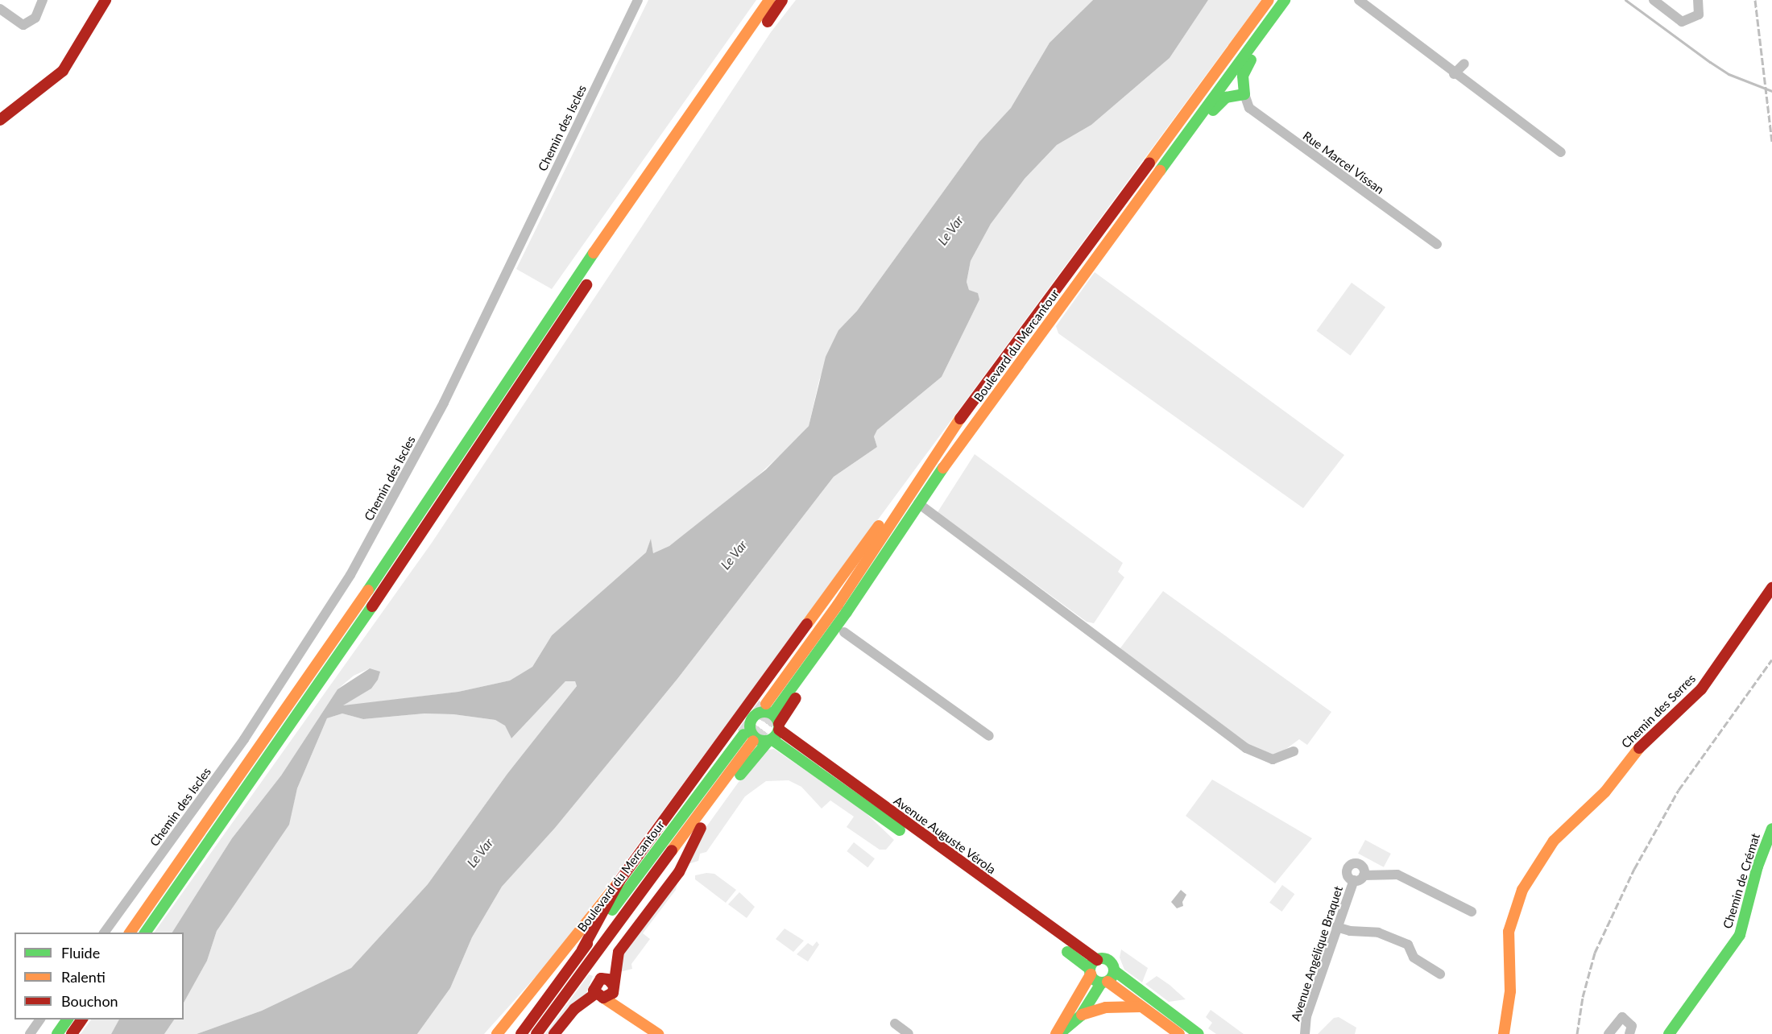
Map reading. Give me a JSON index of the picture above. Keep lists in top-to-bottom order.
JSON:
{
  "streets": {
    "main road": [
      "Boulevard du Mercantour",
      "Chemin des Serres",
      "Avenue Auguste Vérola",
      "Chemin de Crémat"
    ],
    "street": ["Chemin des Iscles", "Rue Marcel Vissan", "Avenue Angélique Braquet"]
  },
  "water": ["Le Var"],
  "legend": ["Fluide", "Ralenti", "Bouchon"]
}
